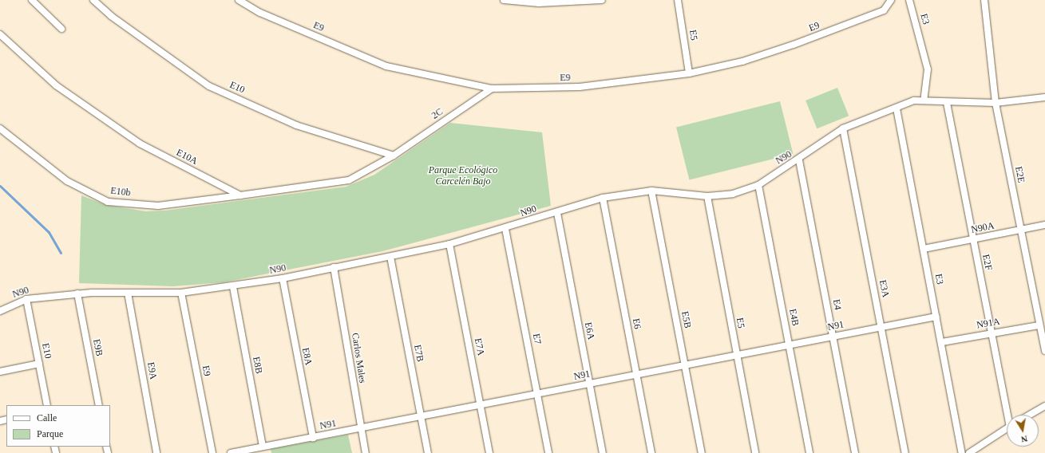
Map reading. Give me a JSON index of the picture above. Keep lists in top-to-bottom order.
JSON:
{
  "streets": {
    "street": [
      "E3",
      "E9",
      "E5",
      "E10",
      "2C",
      "E10A",
      "N90",
      "E2E",
      "E10b",
      "N90A",
      "E2F",
      "E3A",
      "E4",
      "E4B",
      "E5B",
      "E6",
      "N91A",
      "N91",
      "E6A",
      "E7",
      "E7A",
      "E9B",
      "E7B",
      "E8A",
      "Carlos Males",
      "E8B",
      "E9A"
    ]
  },
  "crossings": [
    ["E3", "N90"],
    ["E3", "N90A"],
    ["E3", "N91A"],
    ["E3", "N91"],
    ["E9", "E5"],
    ["E9", "2C"],
    ["E9", "N90"],
    ["E5", "N90"],
    ["E5", "N91"],
    ["E10", "2C"],
    ["E10", "N90"],
    ["E10A", "E10b"],
    ["N90", "E2E"],
    ["N90", "E2F"],
    ["N90", "E3A"],
    ["N90", "E4"],
    ["N90", "E4B"],
    ["N90", "E5B"],
    ["N90", "E6"],
    ["N90", "E6A"],
    ["N90", "E7"],
    ["N90", "E7A"],
    ["N90", "E9B"],
    ["N90", "E7B"],
    ["N90", "E8A"],
    ["N90", "Carlos Males"],
    ["N90", "E8B"],
    ["N90", "E9A"],
    ["E2E", "N90A"],
    ["E2E", "N91A"],
    ["N90A", "E2F"],
    ["E2F", "N91A"],
    ["E3A", "N91"],
    ["E4", "N91"],
    ["E4B", "N91"],
    ["E5B", "N91"],
    ["E6", "N91"],
    ["N91", "E6A"],
    ["N91", "E7"],
    ["N91", "E7A"],
    ["N91", "E7B"],
    ["N91", "E8A"],
    ["N91", "Carlos Males"],
    ["N91", "E8B"]
  ],
  "parks": ["Parque Ecológico Carcelén Bajo"],
  "legend": ["Calle", "Parque"],
  "north": "bottom"
}
